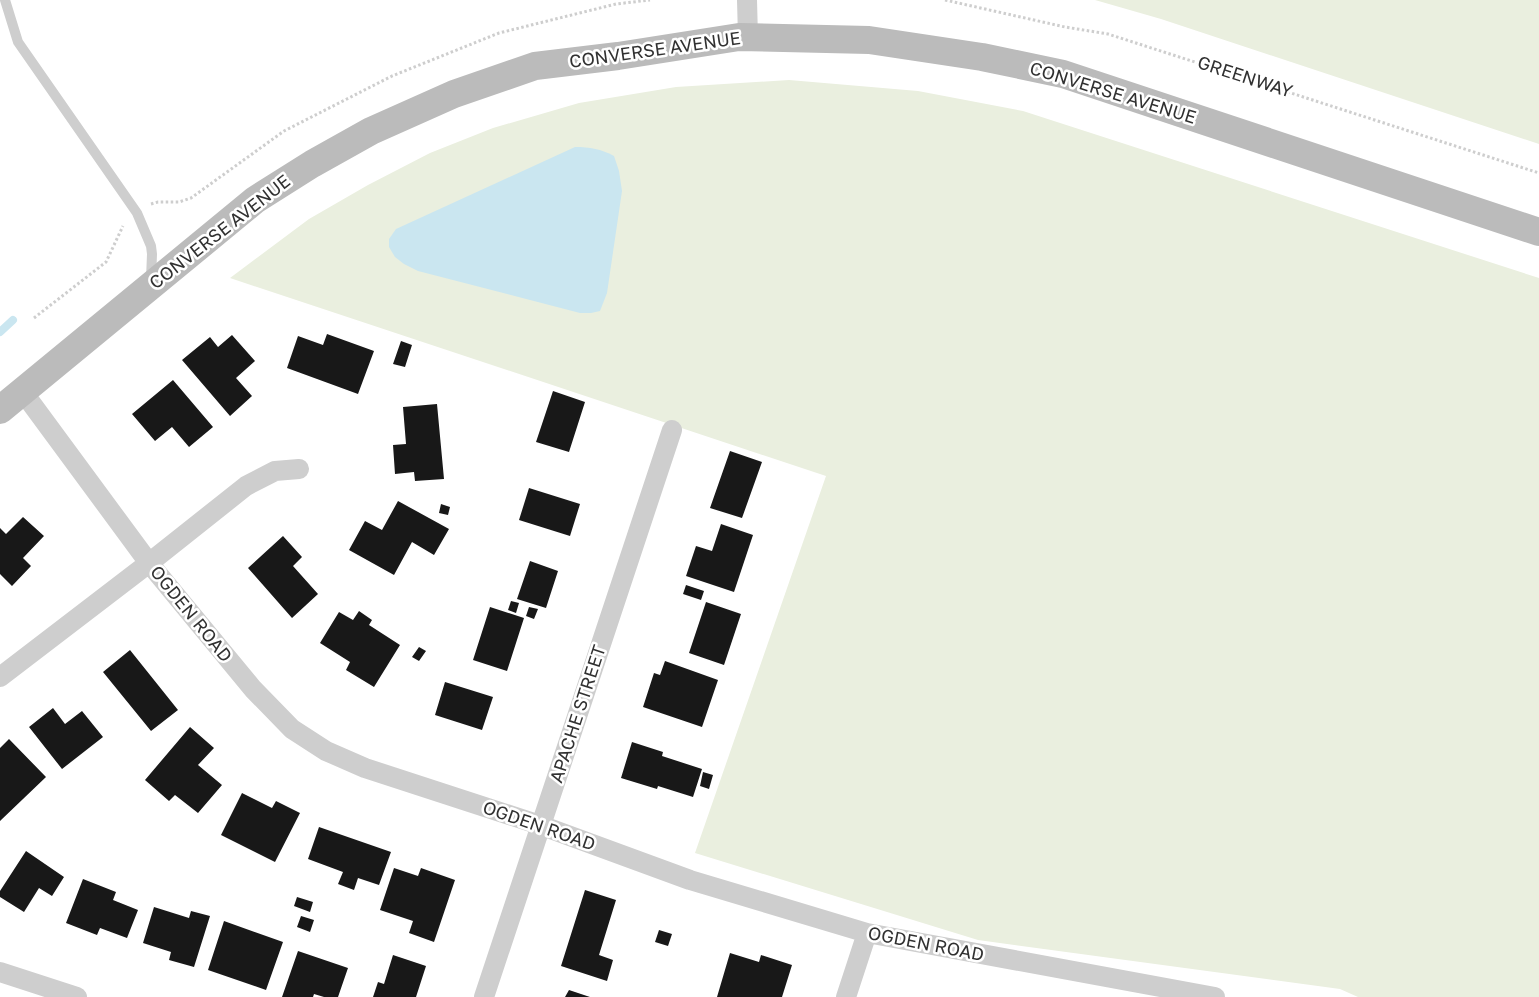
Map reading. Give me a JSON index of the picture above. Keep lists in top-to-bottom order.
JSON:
{
  "streets": {
    "main road": ["CONVERSE AVENUE"],
    "street": ["OGDEN ROAD", "APACHE STREET"],
    "path": ["GREENWAY"]
  },
  "crossings": [
    ["CONVERSE AVENUE", "OGDEN ROAD"],
    ["OGDEN ROAD", "APACHE STREET"]
  ]
}
